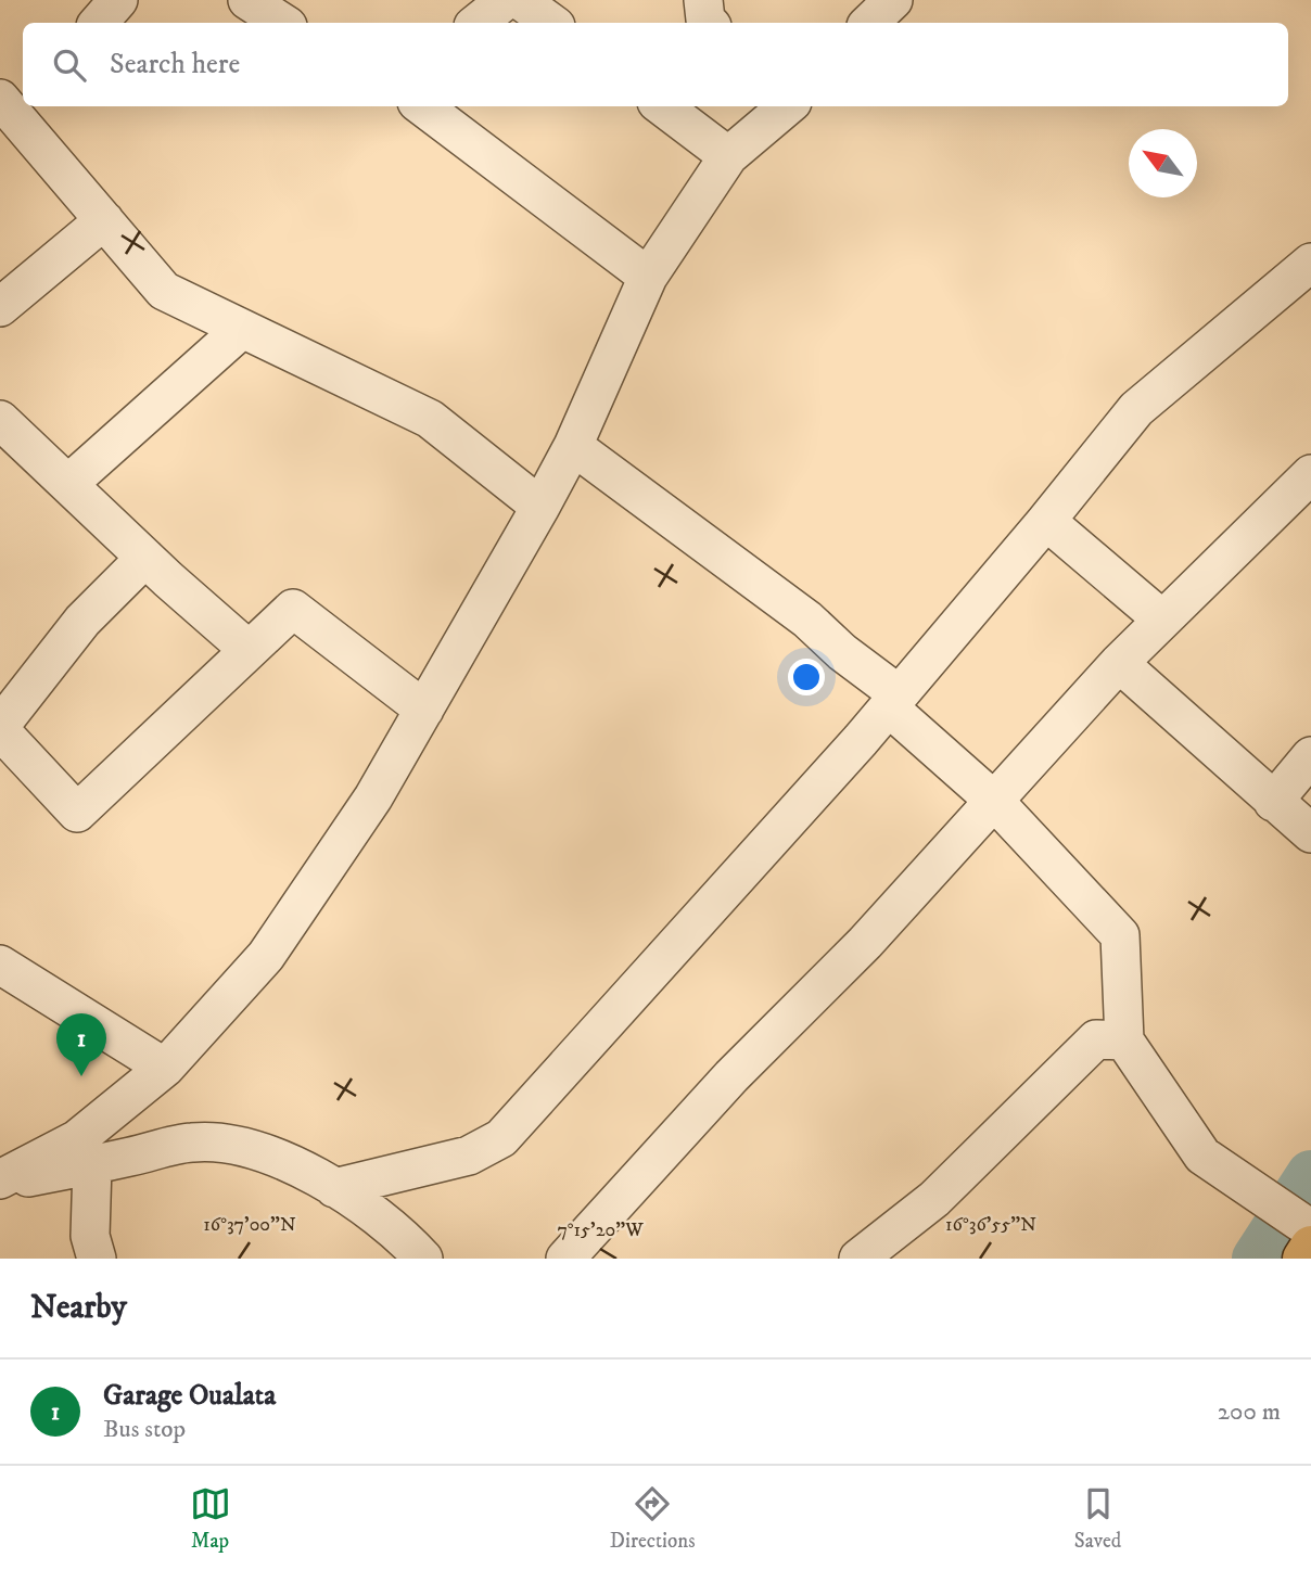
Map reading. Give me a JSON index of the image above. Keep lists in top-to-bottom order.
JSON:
{
  "north": "top left",
  "page": {
    "search": "Search here",
    "pins": "1",
    "heading": "Nearby",
    "list": [
      {
        "mark": "1",
        "name": "Garage Oualata",
        "note": "Bus stop",
        "value": "200 m"
      }
    ],
    "nav": ["Map", "Directions", "Saved"]
  },
  "coordinates": ["16°37'00\"N", "16°36'55\"N", "7°15'20\"W"]
}
